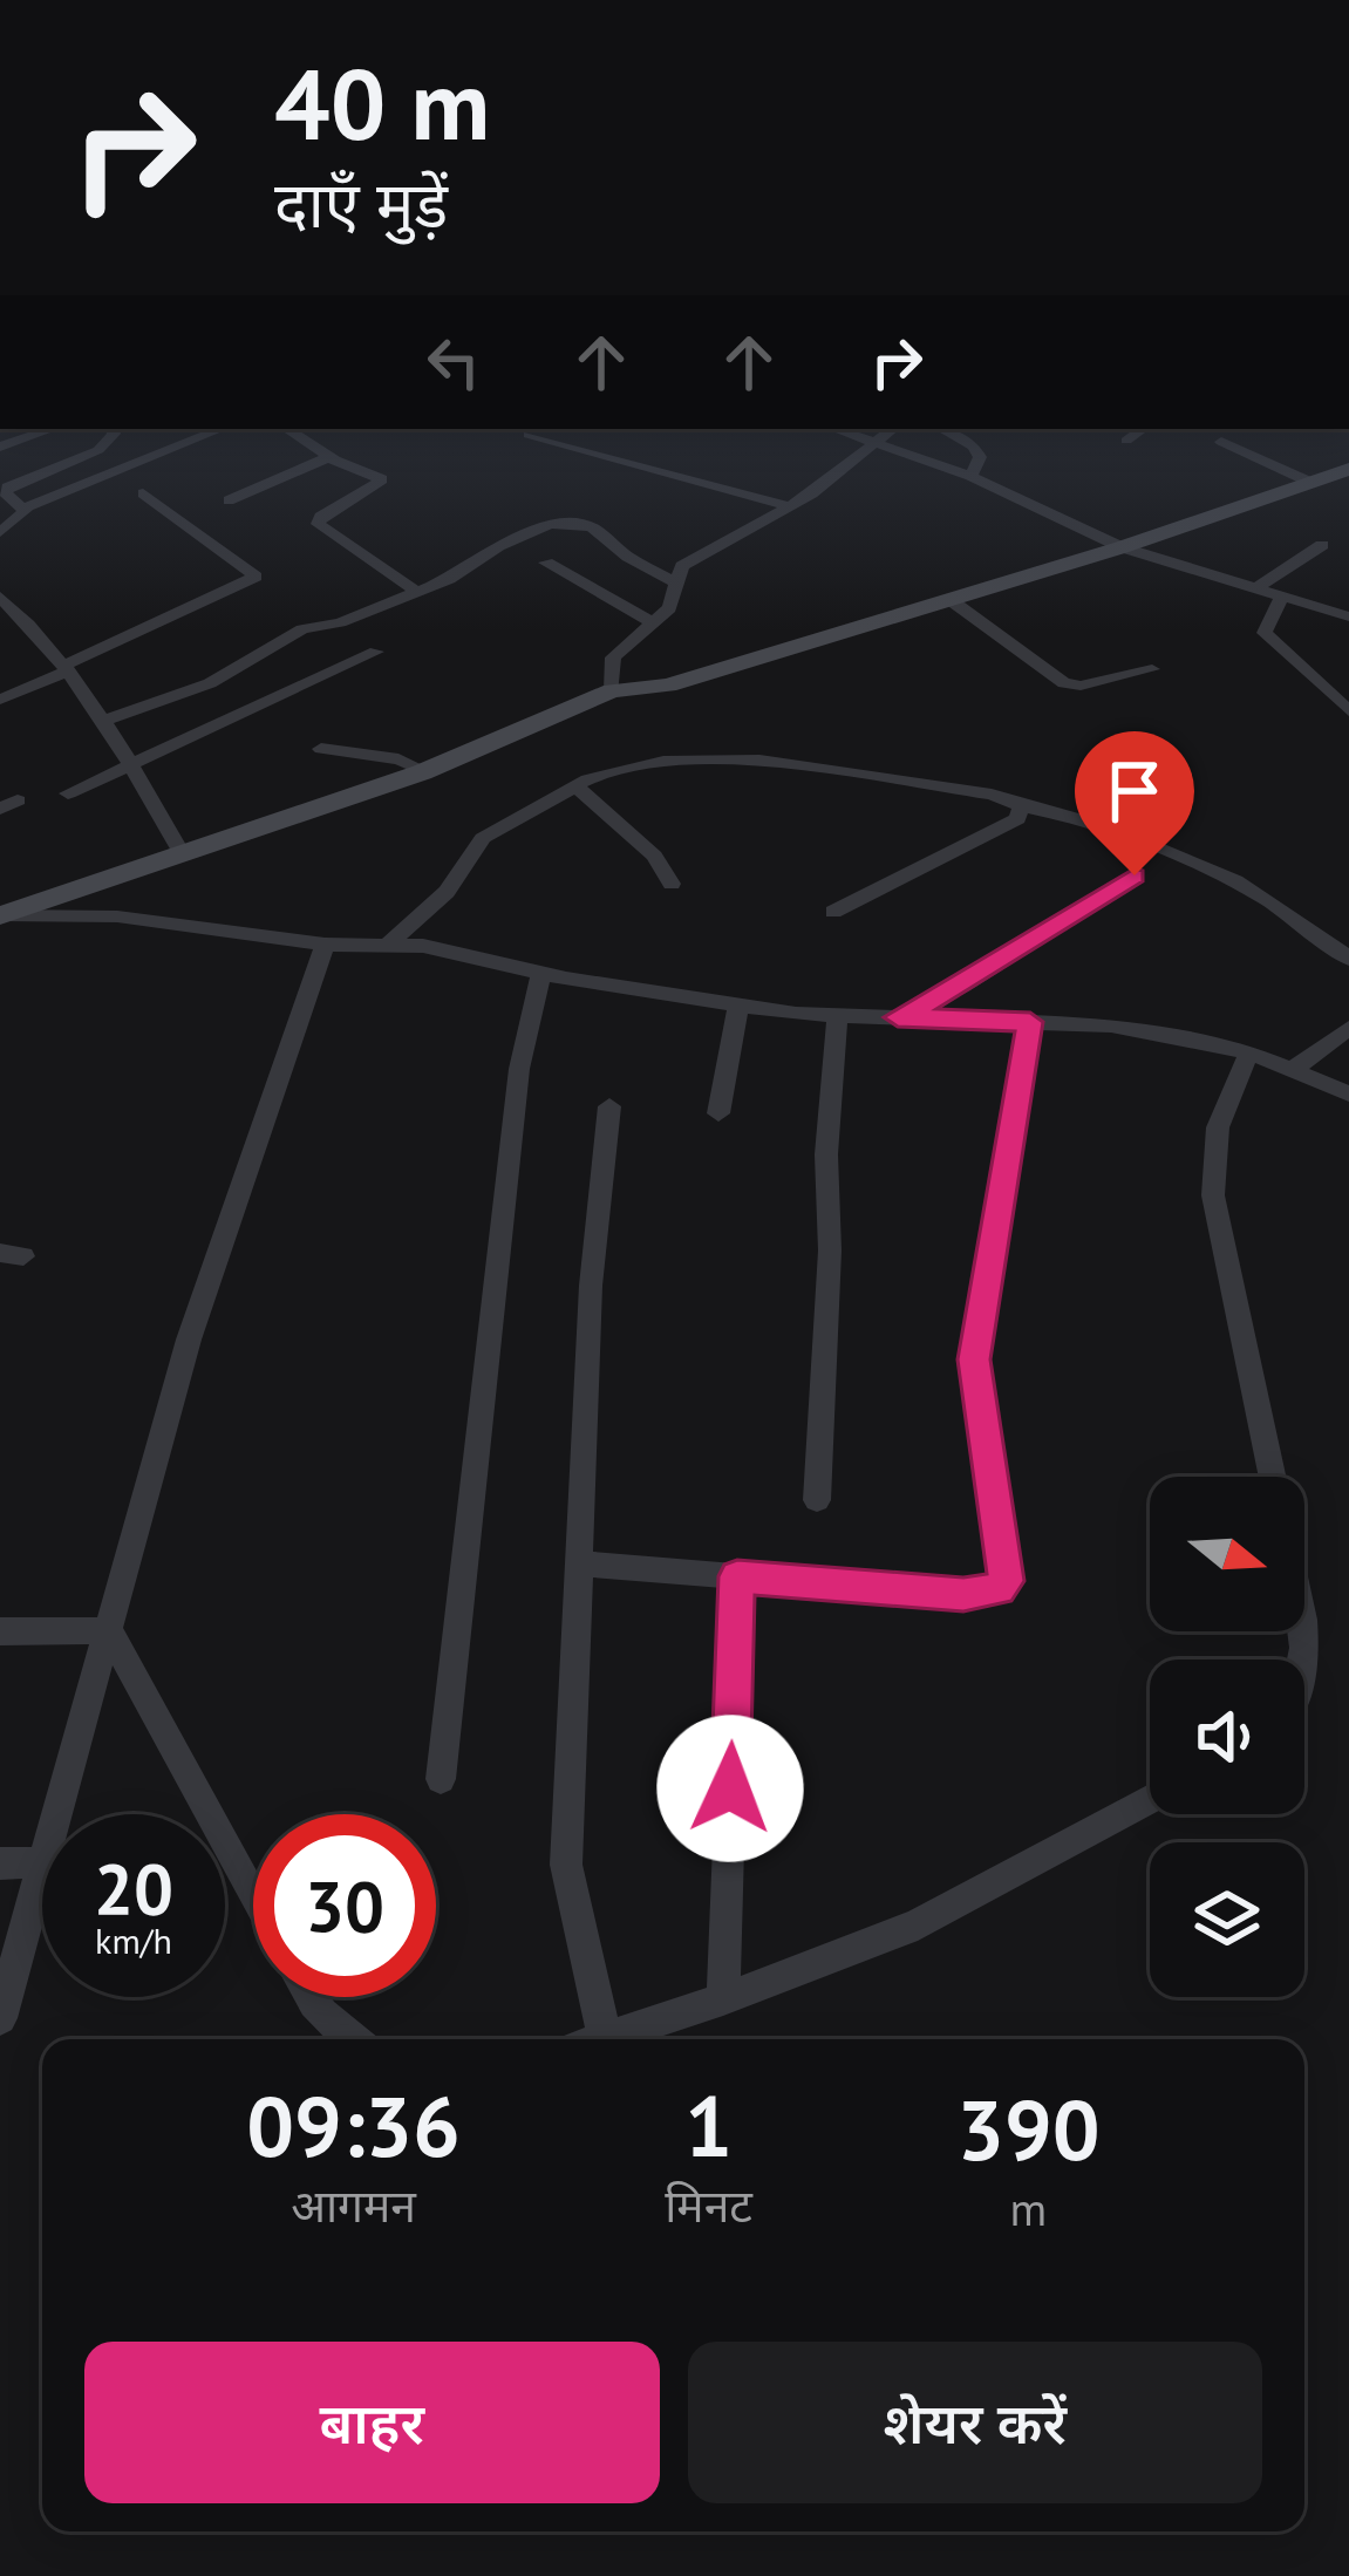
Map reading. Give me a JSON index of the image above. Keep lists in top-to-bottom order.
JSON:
{
  "north": "right",
  "page": {
    "turn": ["40 m", "दाएँ मुड़ें"],
    "speed": "20 km/h",
    "limit": "30",
    "eta": [
      "09:36",
      "आगमन",
      "1",
      "मिनट",
      "390",
      "m"
    ],
    "buttons": ["बाहर", "शेयर करें"]
  }
}
